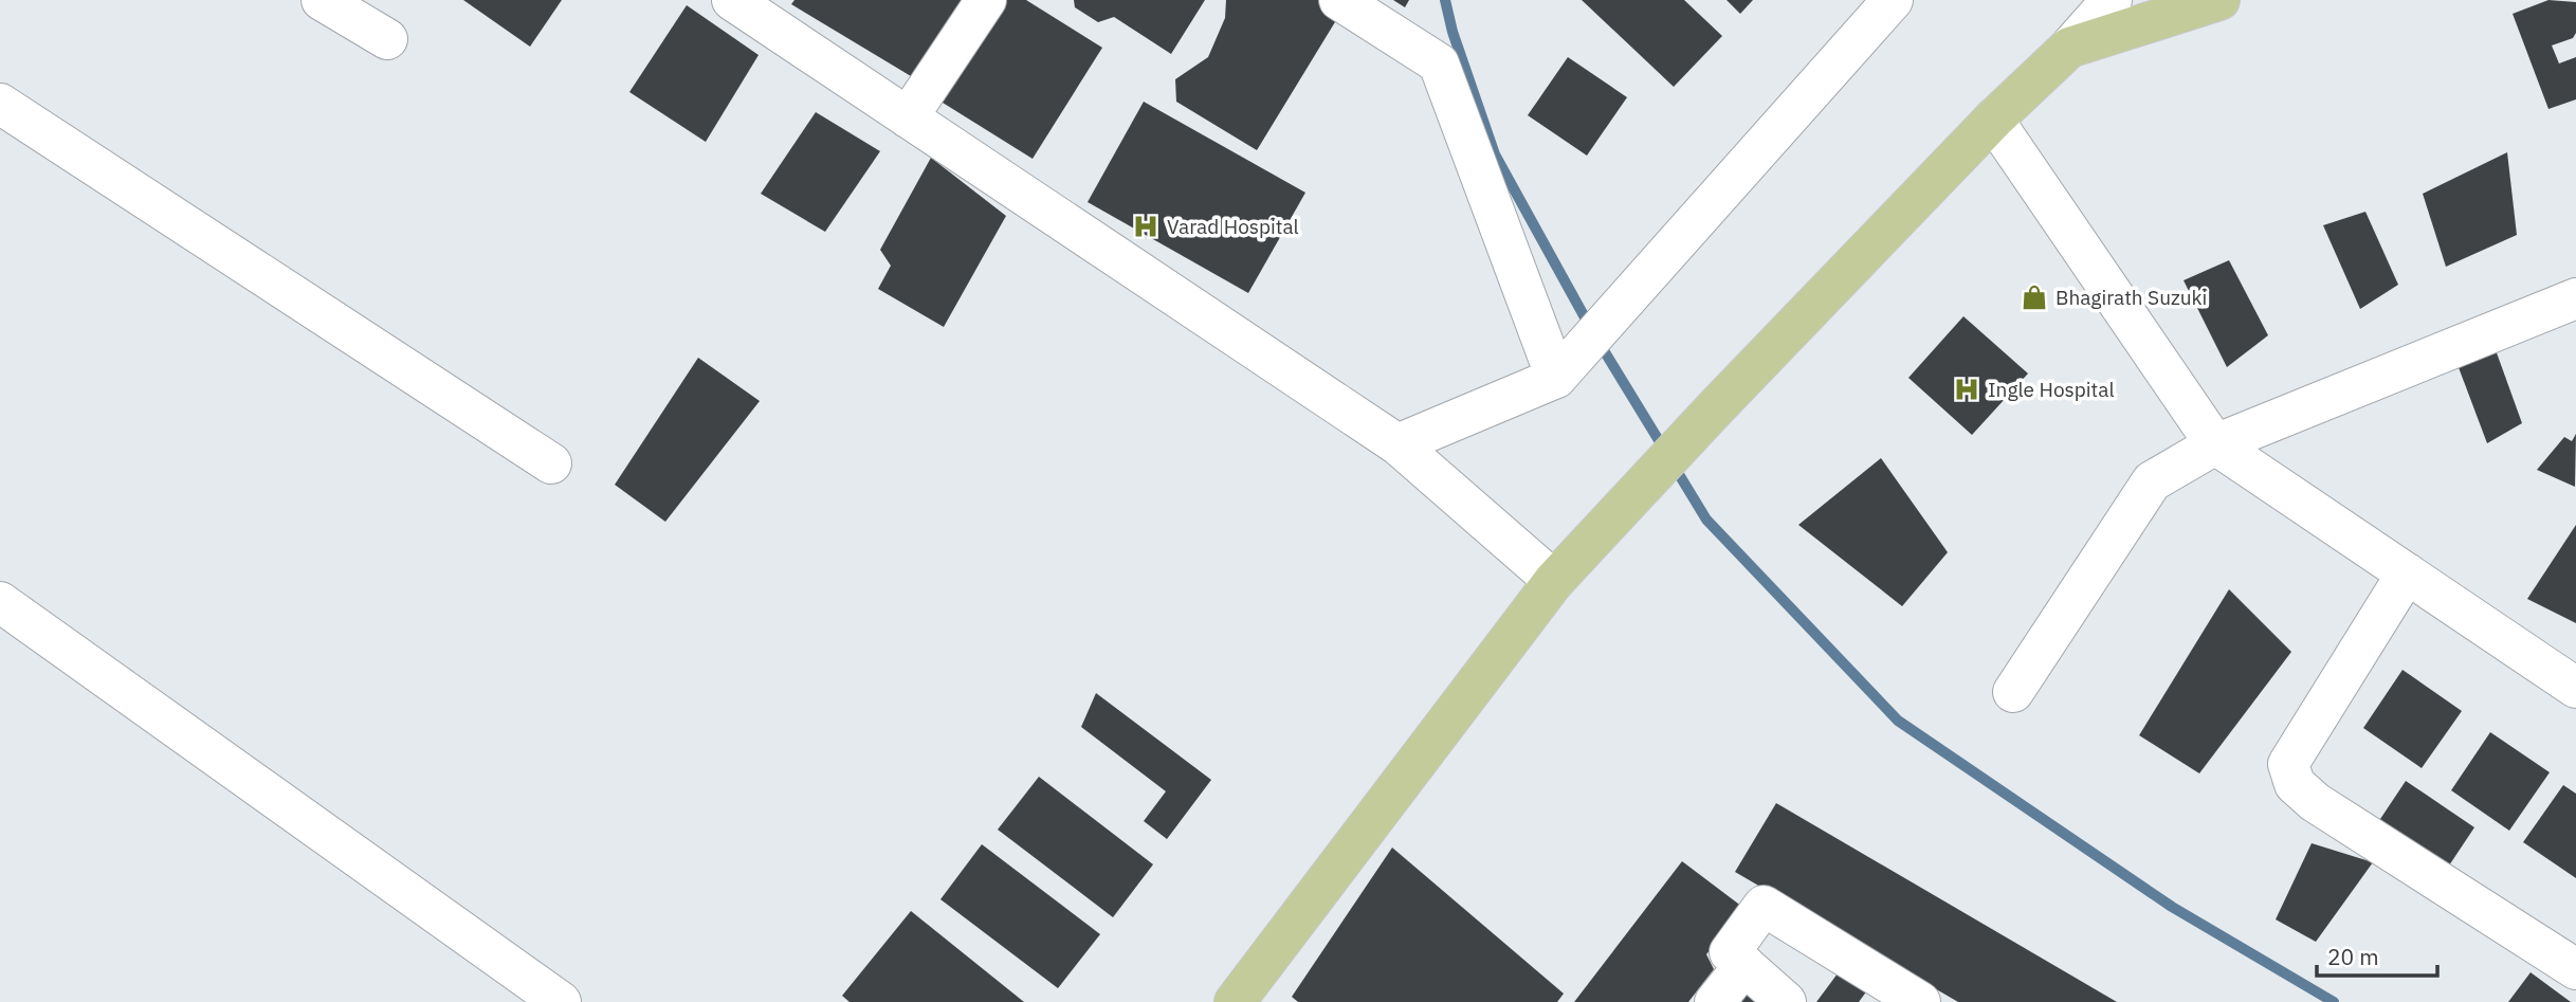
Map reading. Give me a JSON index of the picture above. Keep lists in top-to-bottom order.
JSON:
{
  "places": {
    "hospital": ["Varad Hospital", "Ingle Hospital"],
    "shop": ["Bhagirath Suzuki"]
  },
  "scale_bar": "20 m"
}
